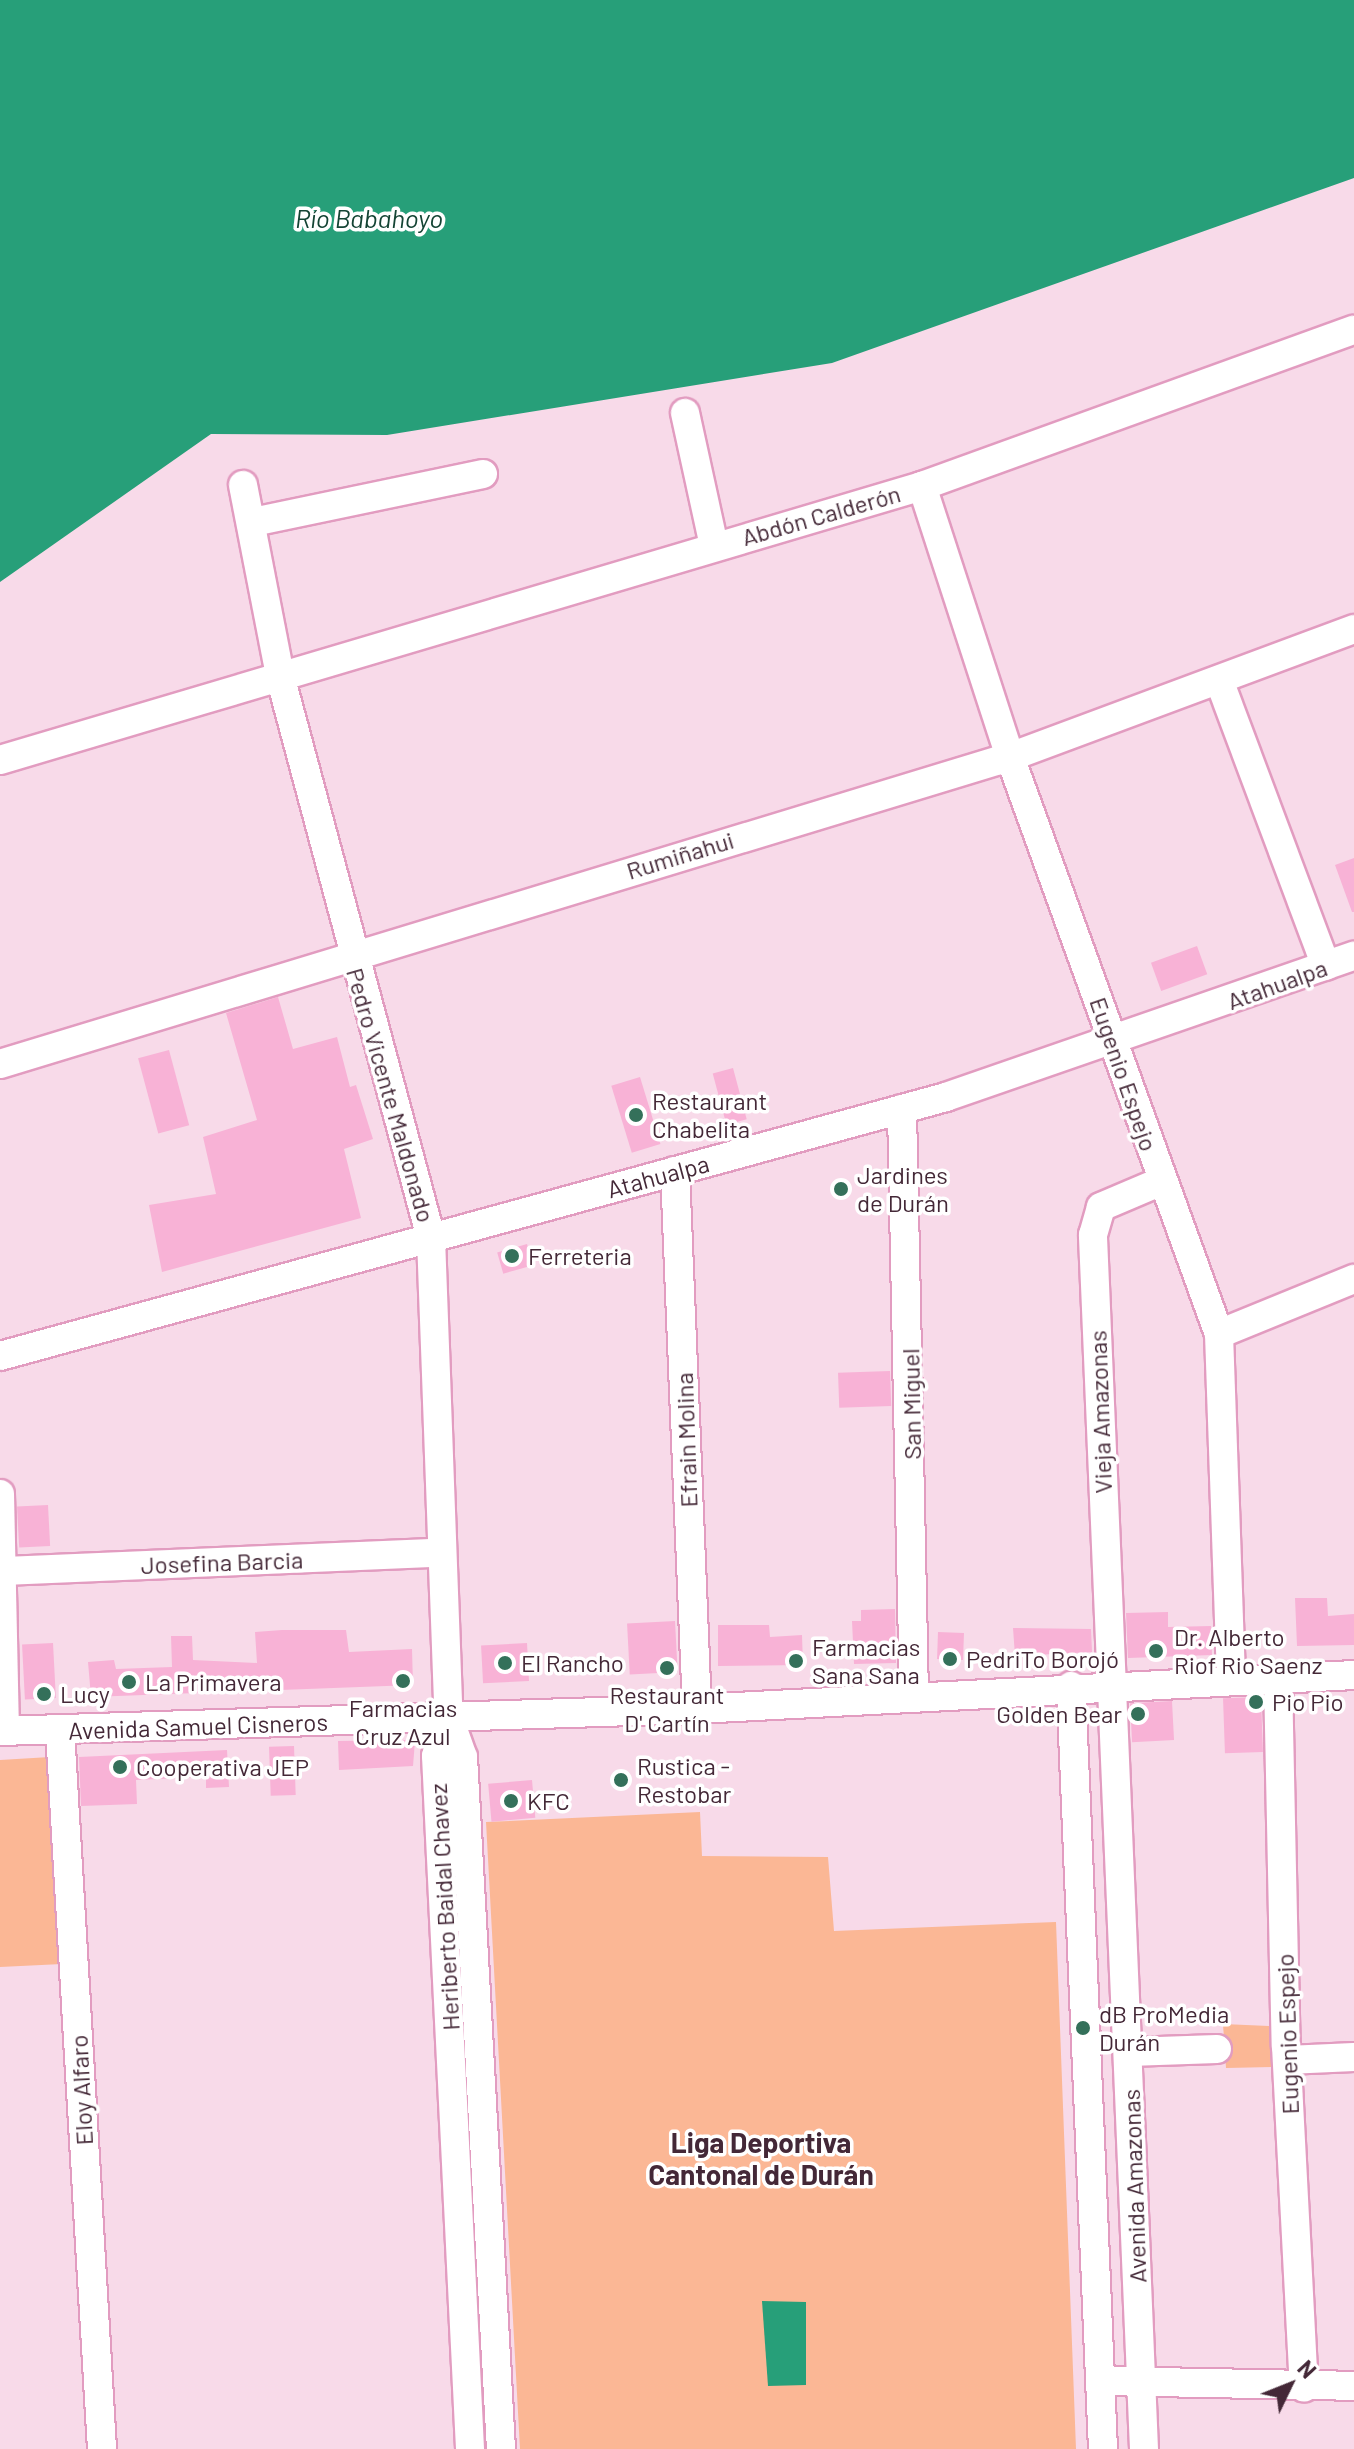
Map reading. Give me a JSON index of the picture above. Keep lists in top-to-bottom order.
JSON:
{
  "streets": {
    "street": [
      "Abdón Calderón",
      "Rumiñahui",
      "Atahualpa",
      "Eugenio Espejo",
      "Pedro Vicente Maldonado",
      "San Miguel",
      "Vieja Amazonas",
      "Efrain Molina",
      "Josefina Barcia",
      "Avenida Samuel Cisneros",
      "Heriberto Baidal Chavez",
      "Eloy Alfaro",
      "Avenida Amazonas"
    ]
  },
  "crossings": [
    ["Abdón Calderón", "Eugenio Espejo"],
    ["Abdón Calderón", "Pedro Vicente Maldonado"],
    ["Rumiñahui", "Eugenio Espejo"],
    ["Rumiñahui", "Pedro Vicente Maldonado"],
    ["Atahualpa", "Eugenio Espejo"],
    ["Atahualpa", "Pedro Vicente Maldonado"],
    ["Atahualpa", "San Miguel"],
    ["Atahualpa", "Efrain Molina"],
    ["Eugenio Espejo", "Vieja Amazonas"],
    ["Eugenio Espejo", "Avenida Samuel Cisneros"],
    ["Pedro Vicente Maldonado", "Josefina Barcia"],
    ["Pedro Vicente Maldonado", "Avenida Samuel Cisneros"],
    ["Pedro Vicente Maldonado", "Heriberto Baidal Chavez"],
    ["San Miguel", "Avenida Samuel Cisneros"],
    ["Vieja Amazonas", "Avenida Samuel Cisneros"],
    ["Vieja Amazonas", "Avenida Amazonas"],
    ["Efrain Molina", "Avenida Samuel Cisneros"],
    ["Avenida Samuel Cisneros", "Heriberto Baidal Chavez"],
    ["Avenida Samuel Cisneros", "Eloy Alfaro"],
    ["Avenida Samuel Cisneros", "Avenida Amazonas"]
  ],
  "districts": ["Liga Deportiva Cantonal de Durán"],
  "water": ["Río Babahoyo"],
  "places": [
    "Restaurant Chabelita",
    "Jardines de Durán",
    "Ferreteria",
    "Dr. Alberto Riof Rio Saenz",
    "PedriTo Borojó",
    "Farmacias Sana Sana",
    "El Rancho",
    "Restaurant D' Cartín",
    "Farmacias Cruz Azul",
    "La Primavera",
    "Lucy",
    "Pio Pio",
    "Golden Bear",
    "Cooperativa JEP",
    "Rustica - Restobar",
    "KFC",
    "dB ProMedia Durán"
  ],
  "north": "top right"
}
